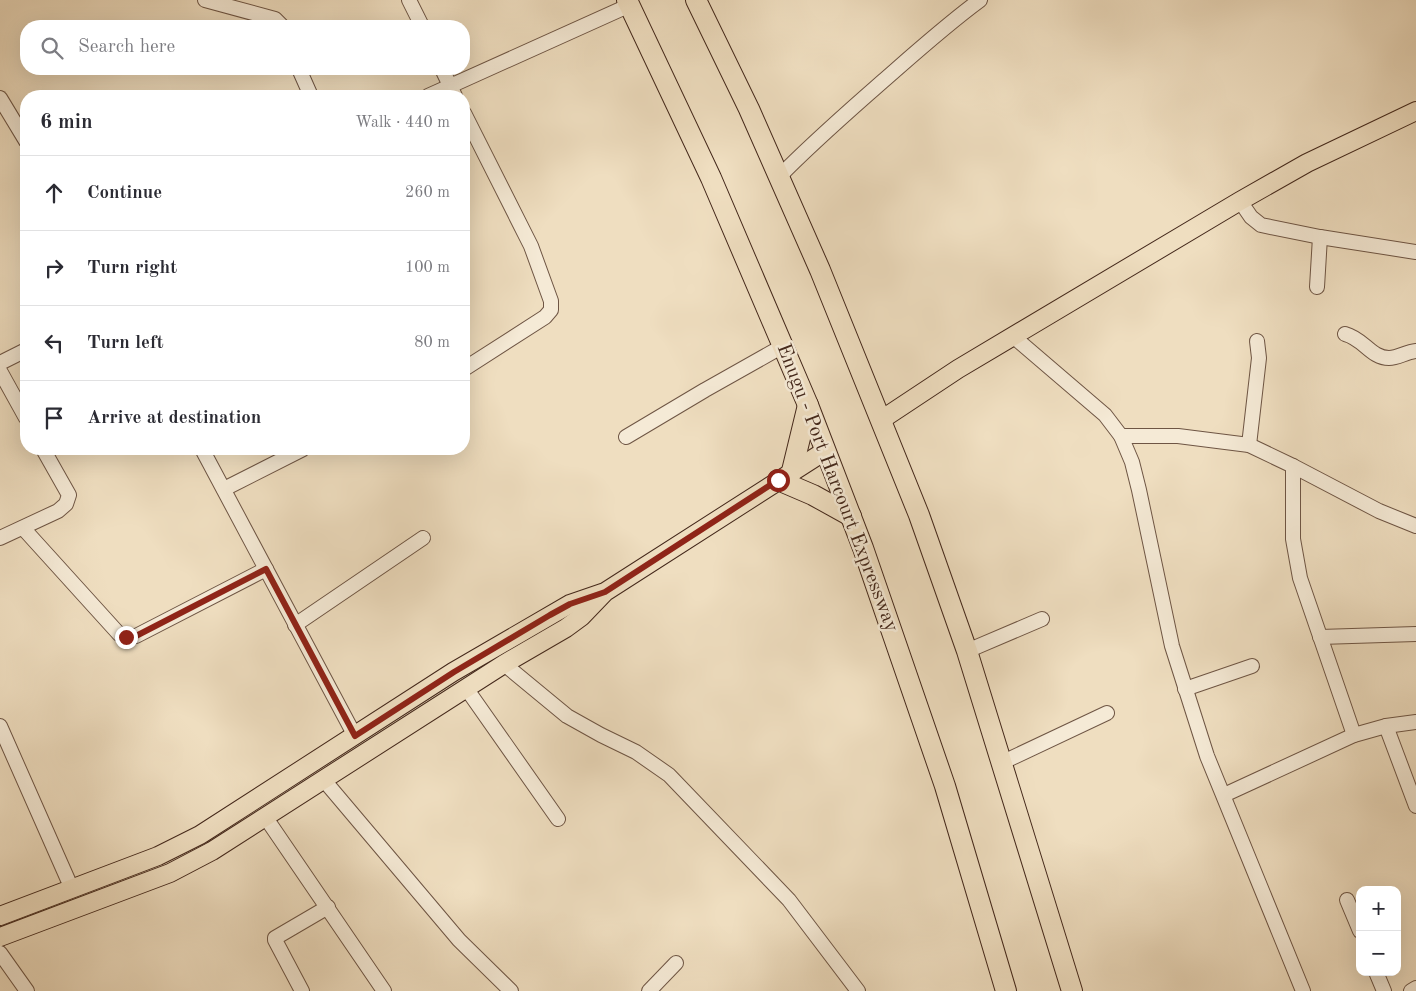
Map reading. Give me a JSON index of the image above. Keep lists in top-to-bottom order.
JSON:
{
  "streets": {
    "highway": ["Enugu - Port Harcourt Expressway"]
  },
  "page": {
    "search": "Search here",
    "heading": ["6 min", "Walk · 440 m"],
    "list": [
      ["Continue", "260 m"],
      ["Turn right", "100 m"],
      ["Turn left", "80 m"],
      "Arrive at destination"
    ],
    "map_buttons": ["+", "−"]
  }
}
